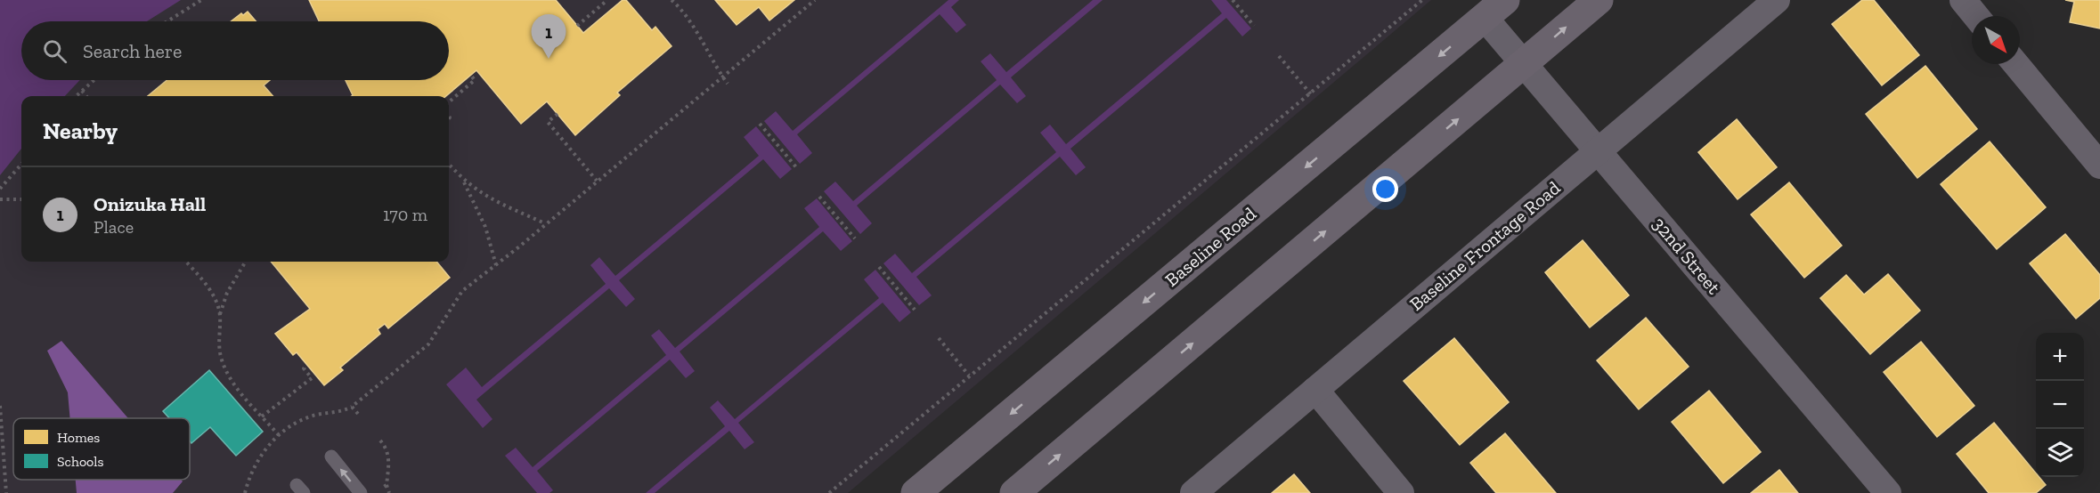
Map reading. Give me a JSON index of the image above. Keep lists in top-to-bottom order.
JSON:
{
  "streets": {
    "main road": ["Baseline Road"],
    "street": ["Baseline Frontage Road", "32nd Street"]
  },
  "crossings": [
    ["Baseline Frontage Road", "32nd Street"],
    ["Baseline Road", "32nd Street"]
  ],
  "legend": ["Homes", "Schools"],
  "north": "bottom right",
  "page": {
    "pins": "1",
    "search": "Search here",
    "heading": "Nearby",
    "list": [
      {
        "mark": "1",
        "name": "Onizuka Hall",
        "note": "Place",
        "value": "170 m"
      }
    ],
    "map_buttons": ["+", "−"]
  }
}
